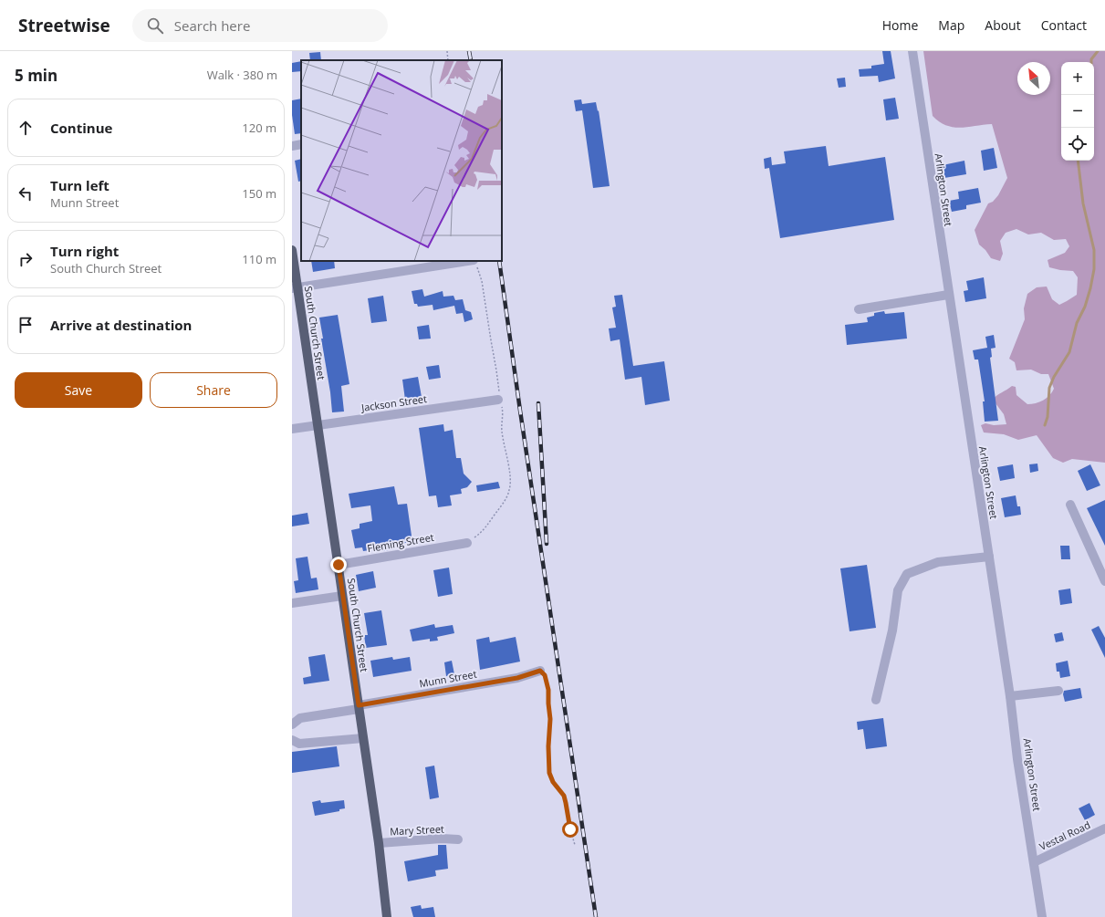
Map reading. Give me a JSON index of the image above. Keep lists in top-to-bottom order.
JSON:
{
  "streets": {
    "main road": ["South Church Street"],
    "street": [
      "Arlington Street",
      "Jackson Street",
      "Fleming Street",
      "Munn Street",
      "Mary Street",
      "Vestal Road"
    ]
  },
  "crossings": [
    ["Arlington Street", "Vestal Road"],
    ["South Church Street", "Jackson Street"],
    ["South Church Street", "Fleming Street"],
    ["South Church Street", "Munn Street"],
    ["South Church Street", "Mary Street"]
  ],
  "north": "top left",
  "page": {
    "header": "Streetwise",
    "search": "Search here",
    "nav": [
      "Home",
      "Map",
      "About",
      "Contact"
    ],
    "heading": ["5 min", "Walk · 380 m"],
    "map_buttons": ["+", "−"],
    "list": [
      ["Continue", "120 m"],
      ["Turn left", "Munn Street", "150 m"],
      ["Turn right", "South Church Street", "110 m"],
      "Arrive at destination"
    ],
    "buttons": ["Save", "Share"]
  }
}
